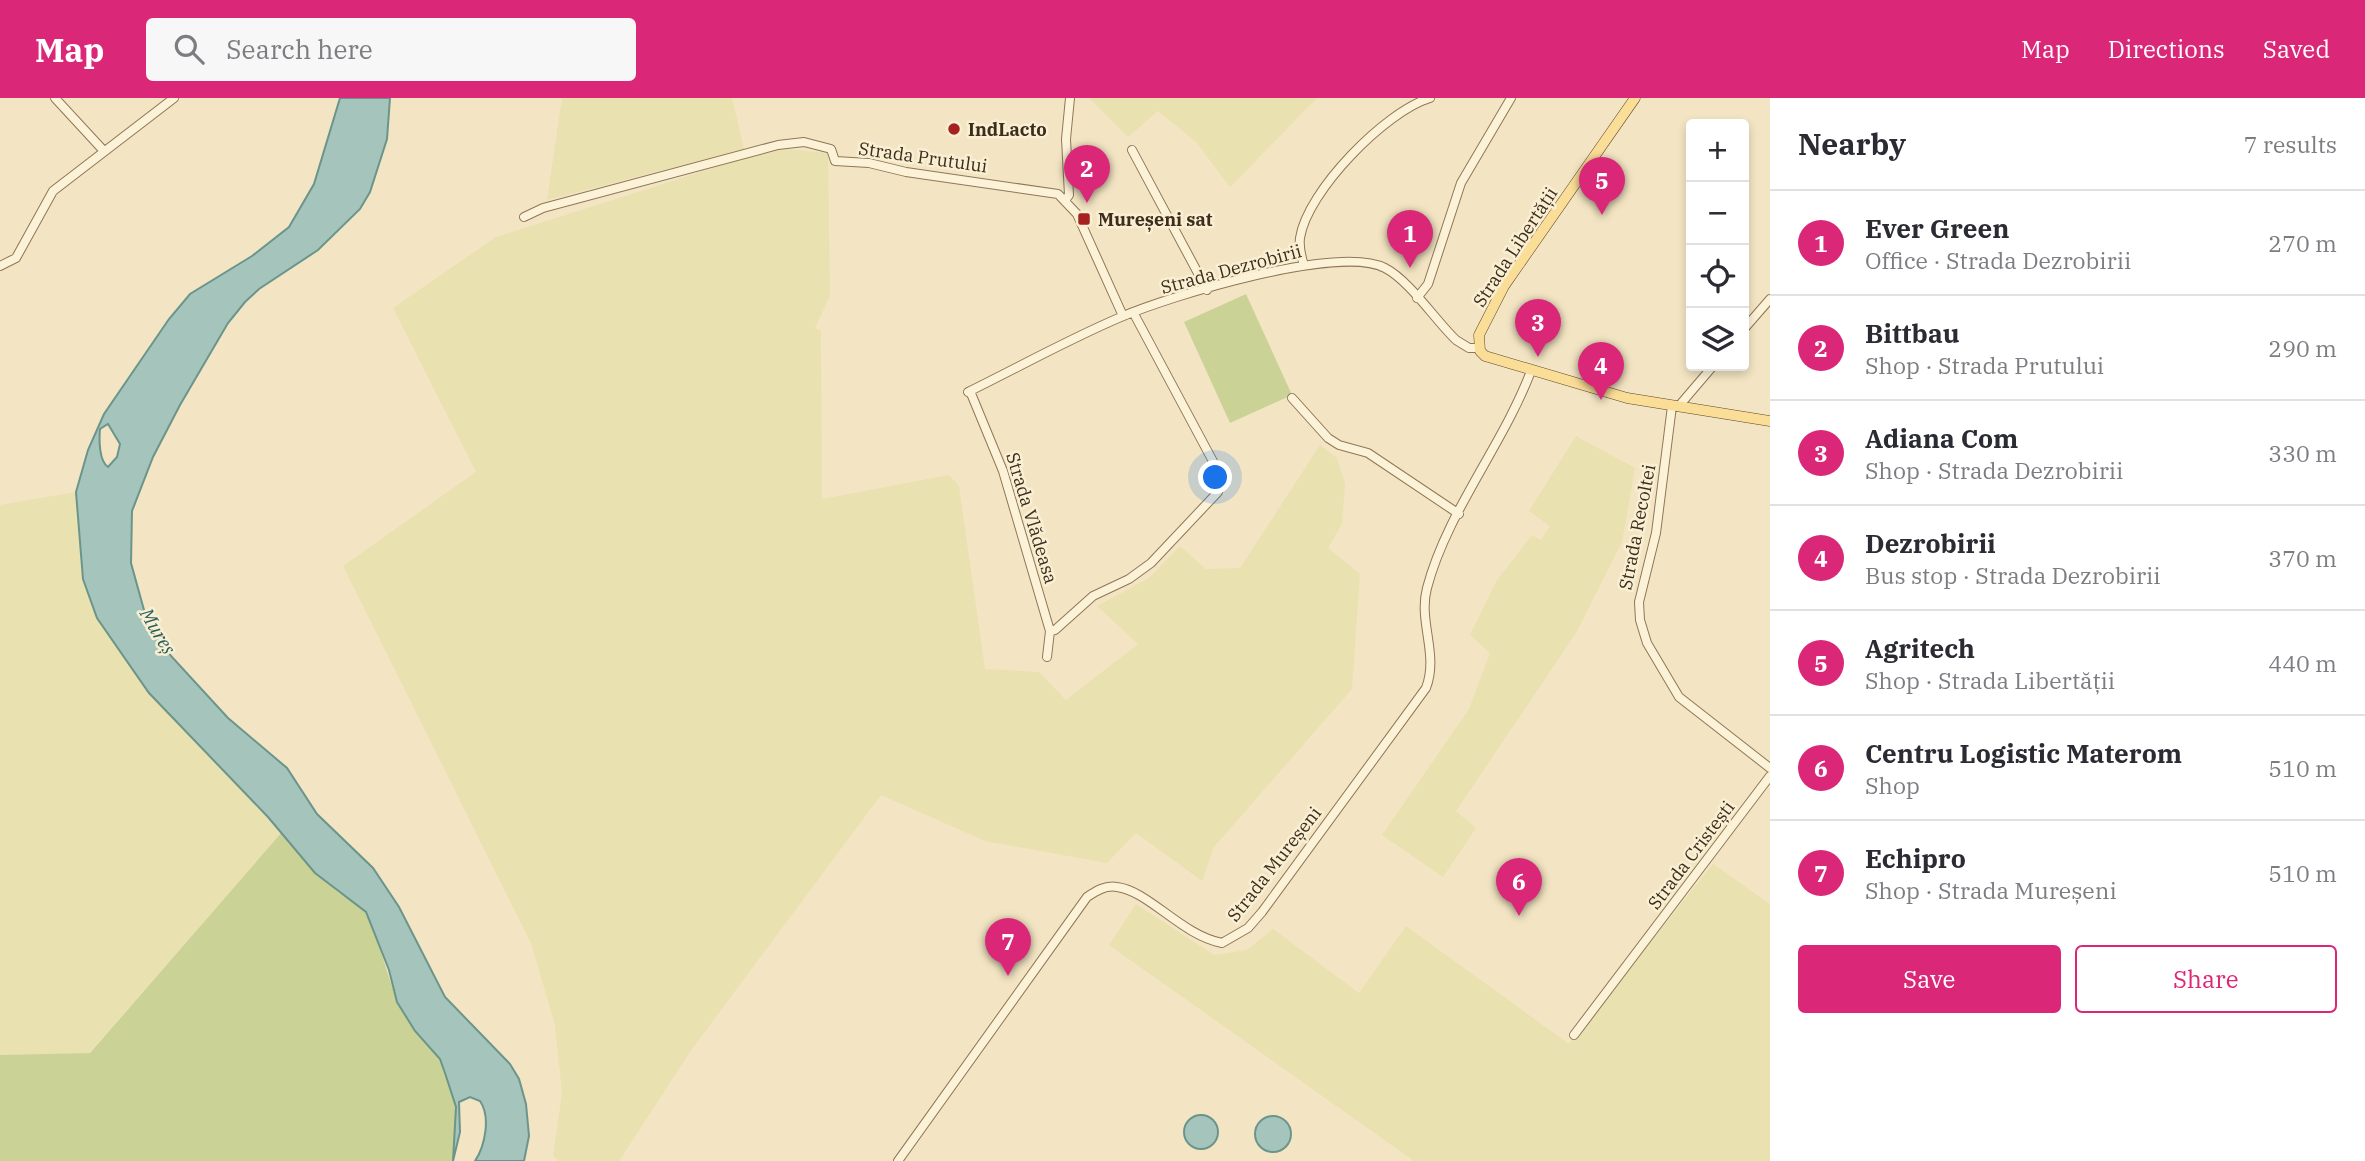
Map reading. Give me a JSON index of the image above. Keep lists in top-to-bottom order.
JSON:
{
  "streets": {
    "main road": ["Strada Libertății", "Strada Dezrobirii"],
    "street": [
      "Strada Prutului",
      "Strada Vlădeasa",
      "Strada Recoltei",
      "Strada Cristești",
      "Strada Mureșeni"
    ]
  },
  "crossings": [
    ["Strada Libertății", "Strada Dezrobirii"],
    ["Strada Dezrobirii", "Strada Vlădeasa"],
    ["Strada Dezrobirii", "Strada Recoltei"],
    ["Strada Dezrobirii", "Strada Mureșeni"]
  ],
  "water": ["Mureș"],
  "places": {
    "other": ["IndLacto"],
    "transit": ["Mureșeni sat"]
  },
  "page": {
    "header": "Map",
    "search": "Search here",
    "nav": ["Map", "Directions", "Saved"],
    "heading": ["Nearby", "7 results"],
    "map_buttons": ["+", "−"],
    "pins": [
      "2",
      "5",
      "1",
      "3",
      "4",
      "6",
      "7"
    ],
    "list": [
      {
        "mark": "1",
        "name": "Ever Green",
        "note": "Office · Strada Dezrobirii",
        "value": "270 m"
      },
      {
        "mark": "2",
        "name": "Bittbau",
        "note": "Shop · Strada Prutului",
        "value": "290 m"
      },
      {
        "mark": "3",
        "name": "Adiana Com",
        "note": "Shop · Strada Dezrobirii",
        "value": "330 m"
      },
      {
        "mark": "4",
        "name": "Dezrobirii",
        "note": "Bus stop · Strada Dezrobirii",
        "value": "370 m"
      },
      {
        "mark": "5",
        "name": "Agritech",
        "note": "Shop · Strada Libertății",
        "value": "440 m"
      },
      {
        "mark": "6",
        "name": "Centru Logistic Materom",
        "note": "Shop",
        "value": "510 m"
      },
      {
        "mark": "7",
        "name": "Echipro",
        "note": "Shop · Strada Mureșeni",
        "value": "510 m"
      }
    ],
    "buttons": ["Save", "Share"]
  }
}
